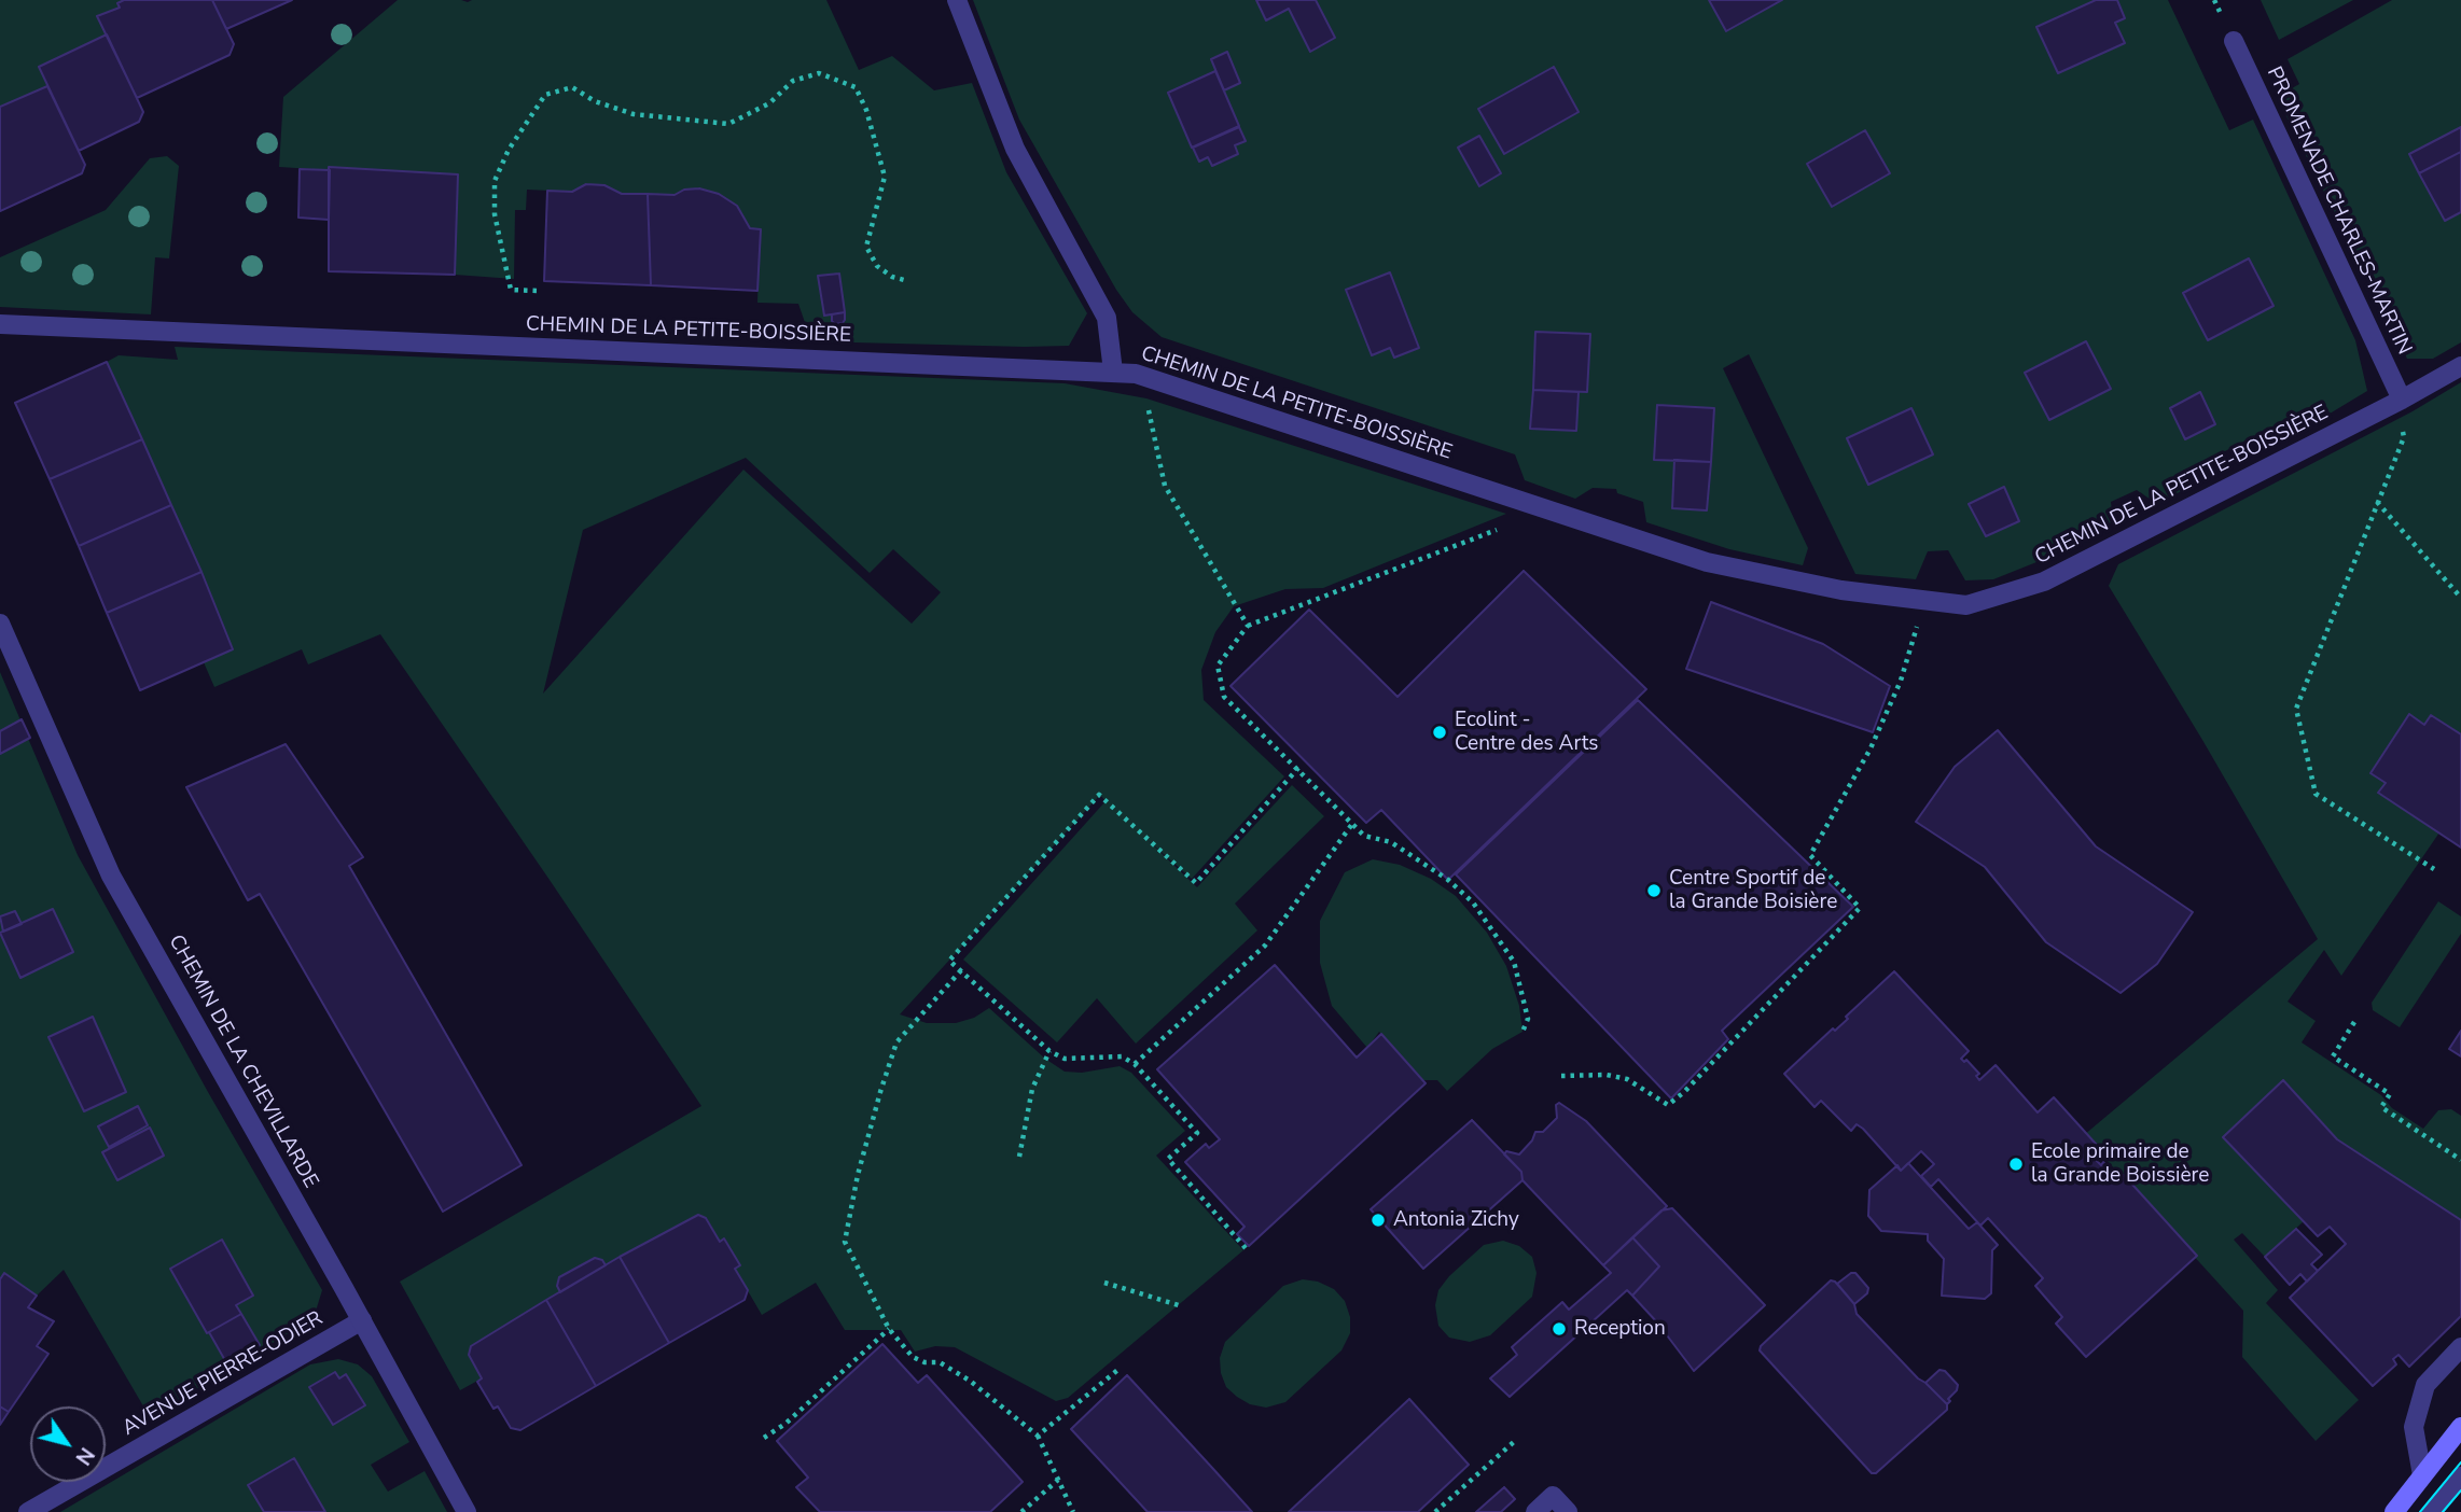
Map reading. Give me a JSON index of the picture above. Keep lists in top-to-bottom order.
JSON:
{
  "streets": {
    "street": [
      "PROMENADE CHARLES-MARTIN",
      "CHEMIN DE LA PETITE-BOISSIÈRE",
      "CHEMIN DE LA CHEVILLARDE",
      "AVENUE PIERRE-ODIER"
    ]
  },
  "crossings": [
    ["PROMENADE CHARLES-MARTIN", "CHEMIN DE LA PETITE-BOISSIÈRE"],
    ["CHEMIN DE LA CHEVILLARDE", "AVENUE PIERRE-ODIER"]
  ],
  "places": [
    "Ecolint - Centre des Arts",
    "Centre Sportif de la Grande Boisière",
    "Ecole primaire de la Grande Boissière",
    "Antonia Zichy",
    "Reception"
  ],
  "north": "bottom right"
}
